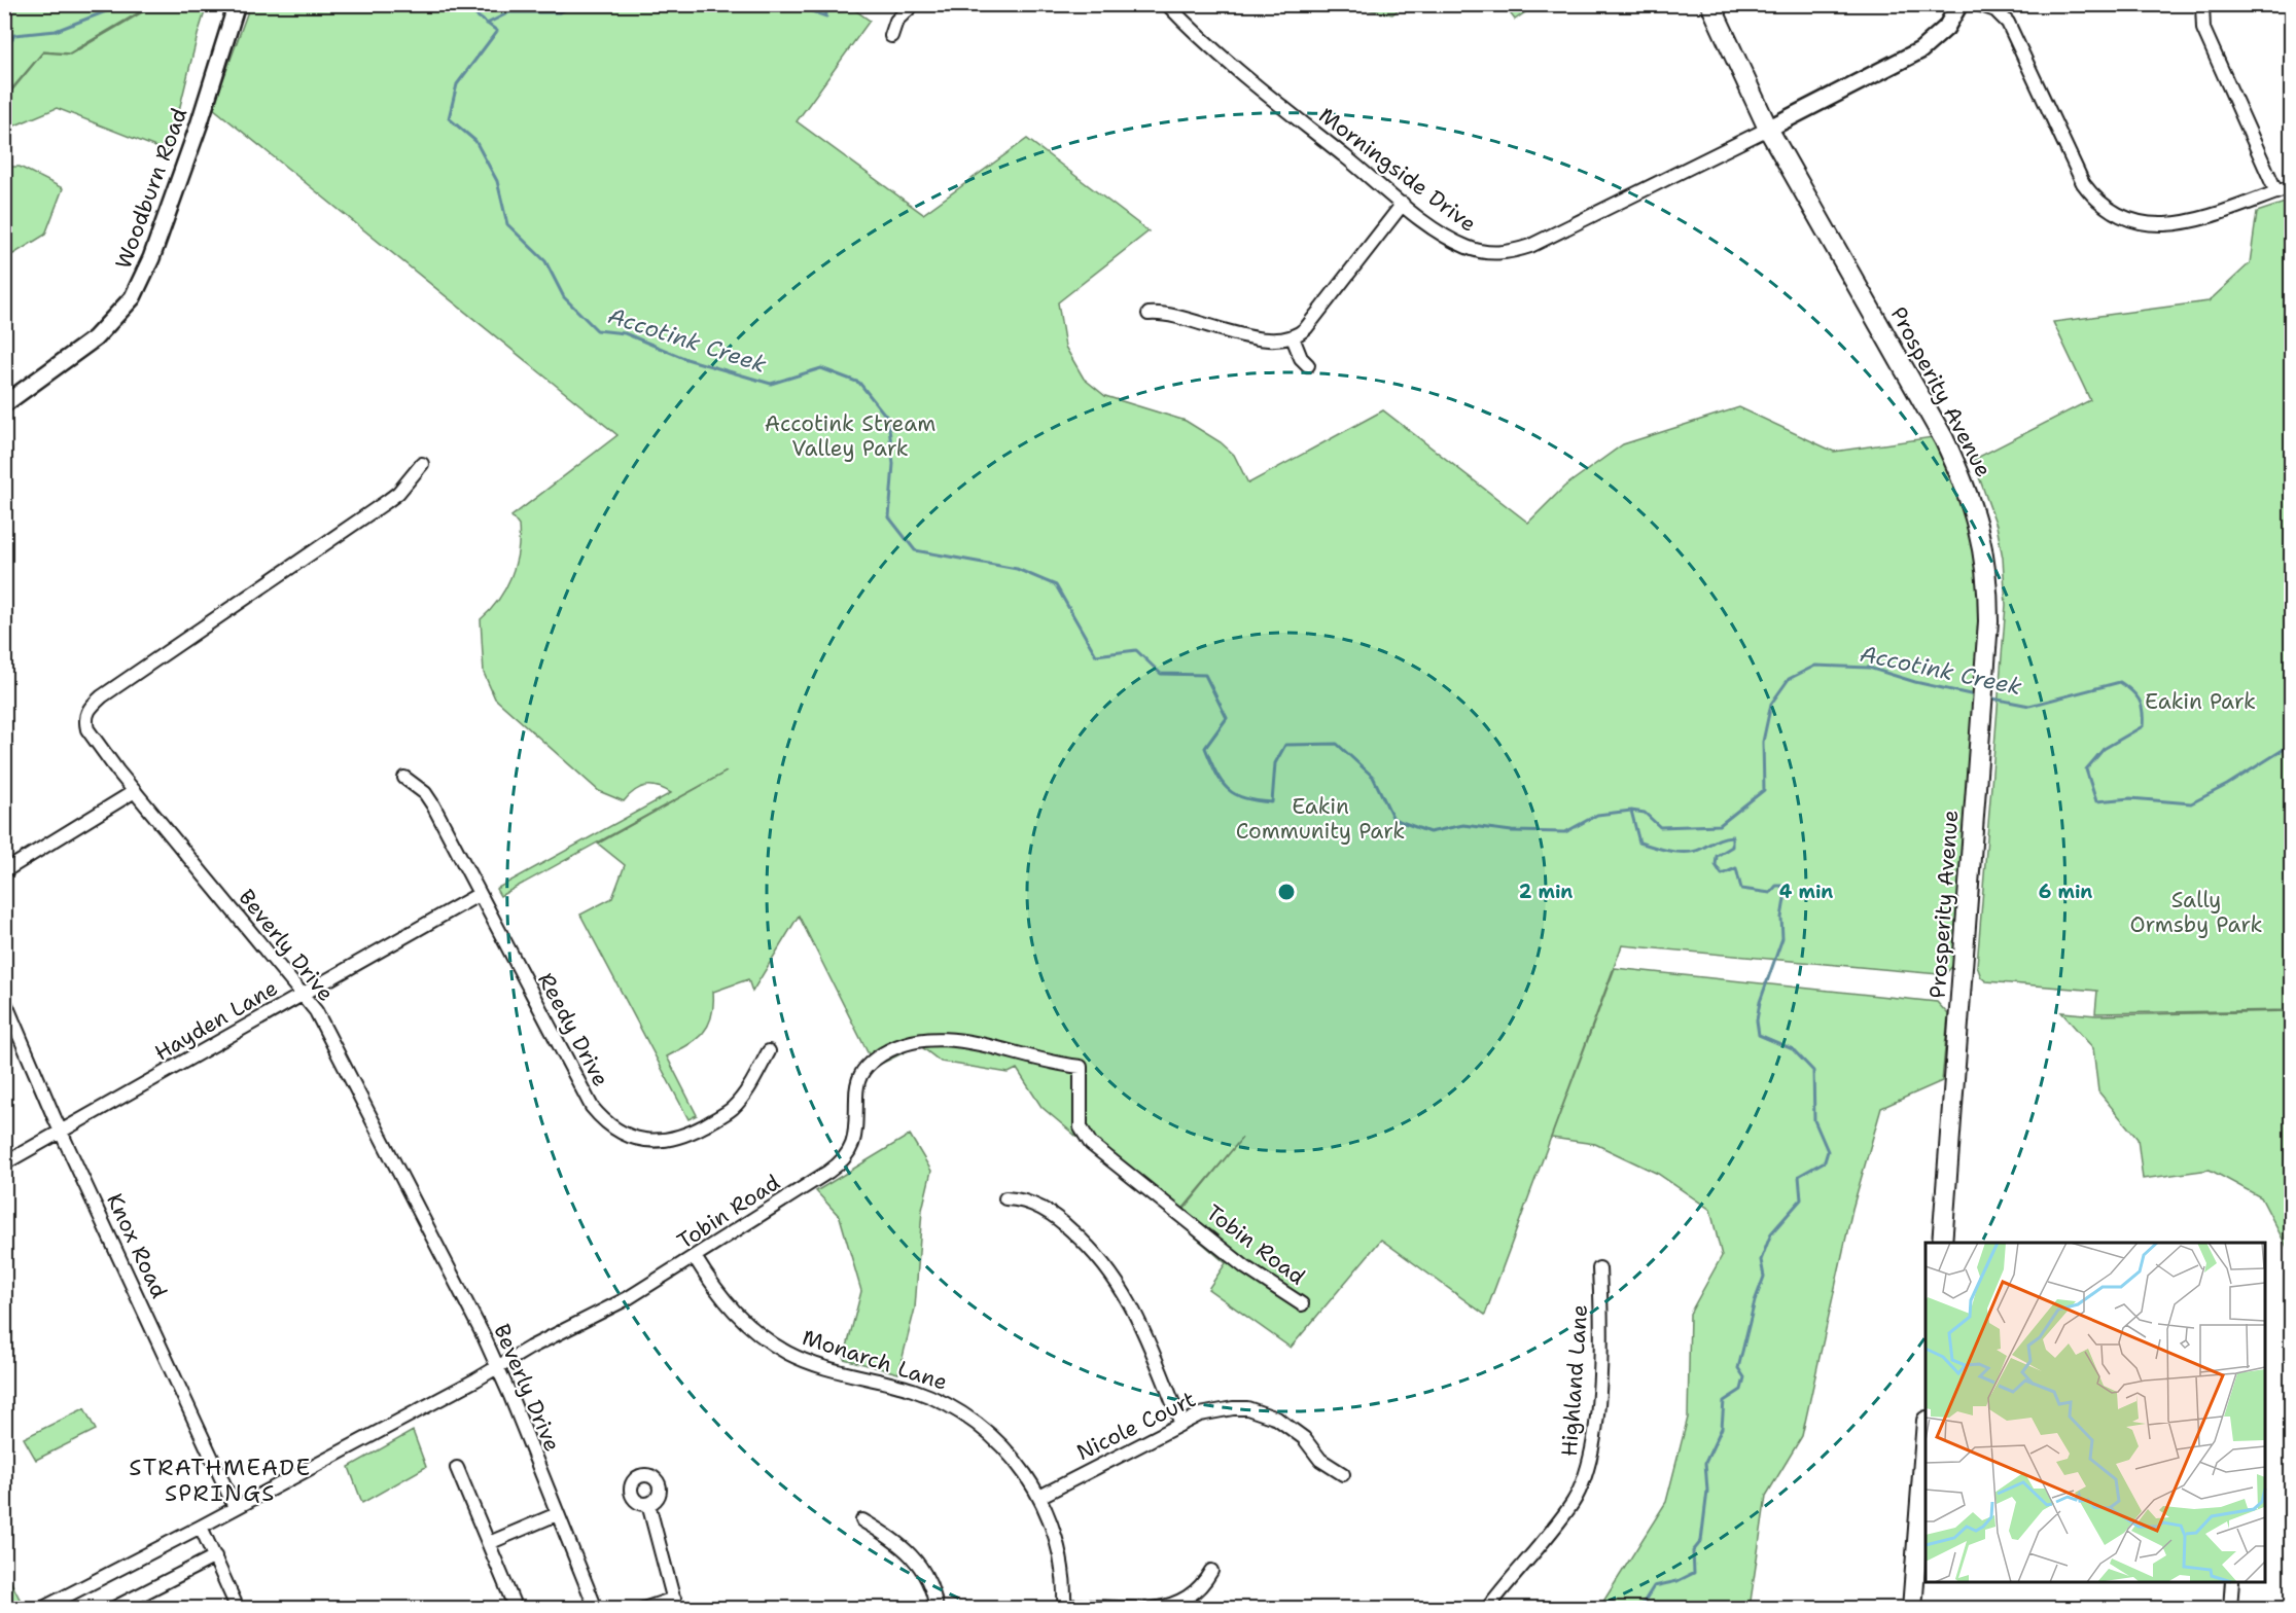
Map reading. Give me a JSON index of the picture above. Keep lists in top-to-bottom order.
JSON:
{
  "streets": {
    "main road": ["Prosperity Avenue"],
    "street": [
      "Morningside Drive",
      "Woodburn Road",
      "Beverly Drive",
      "Hayden Lane",
      "Reedy Drive",
      "Tobin Road",
      "Knox Road",
      "Monarch Lane",
      "Highland Lane",
      "Nicole Court"
    ]
  },
  "crossings": [
    ["Morningside Drive", "Prosperity Avenue"],
    ["Beverly Drive", "Hayden Lane"],
    ["Beverly Drive", "Tobin Road"],
    ["Hayden Lane", "Reedy Drive"],
    ["Hayden Lane", "Knox Road"],
    ["Tobin Road", "Knox Road"],
    ["Tobin Road", "Monarch Lane"],
    ["Monarch Lane", "Nicole Court"]
  ],
  "districts": ["STRATHMEADE SPRINGS"],
  "water": ["Accotink Creek"],
  "parks": [
    "Accotink Stream Valley Park",
    "Eakin Park",
    "Eakin Community Park",
    "Sally Ormsby Park"
  ],
  "rings": ["2 min", "4 min", "6 min"]
}
